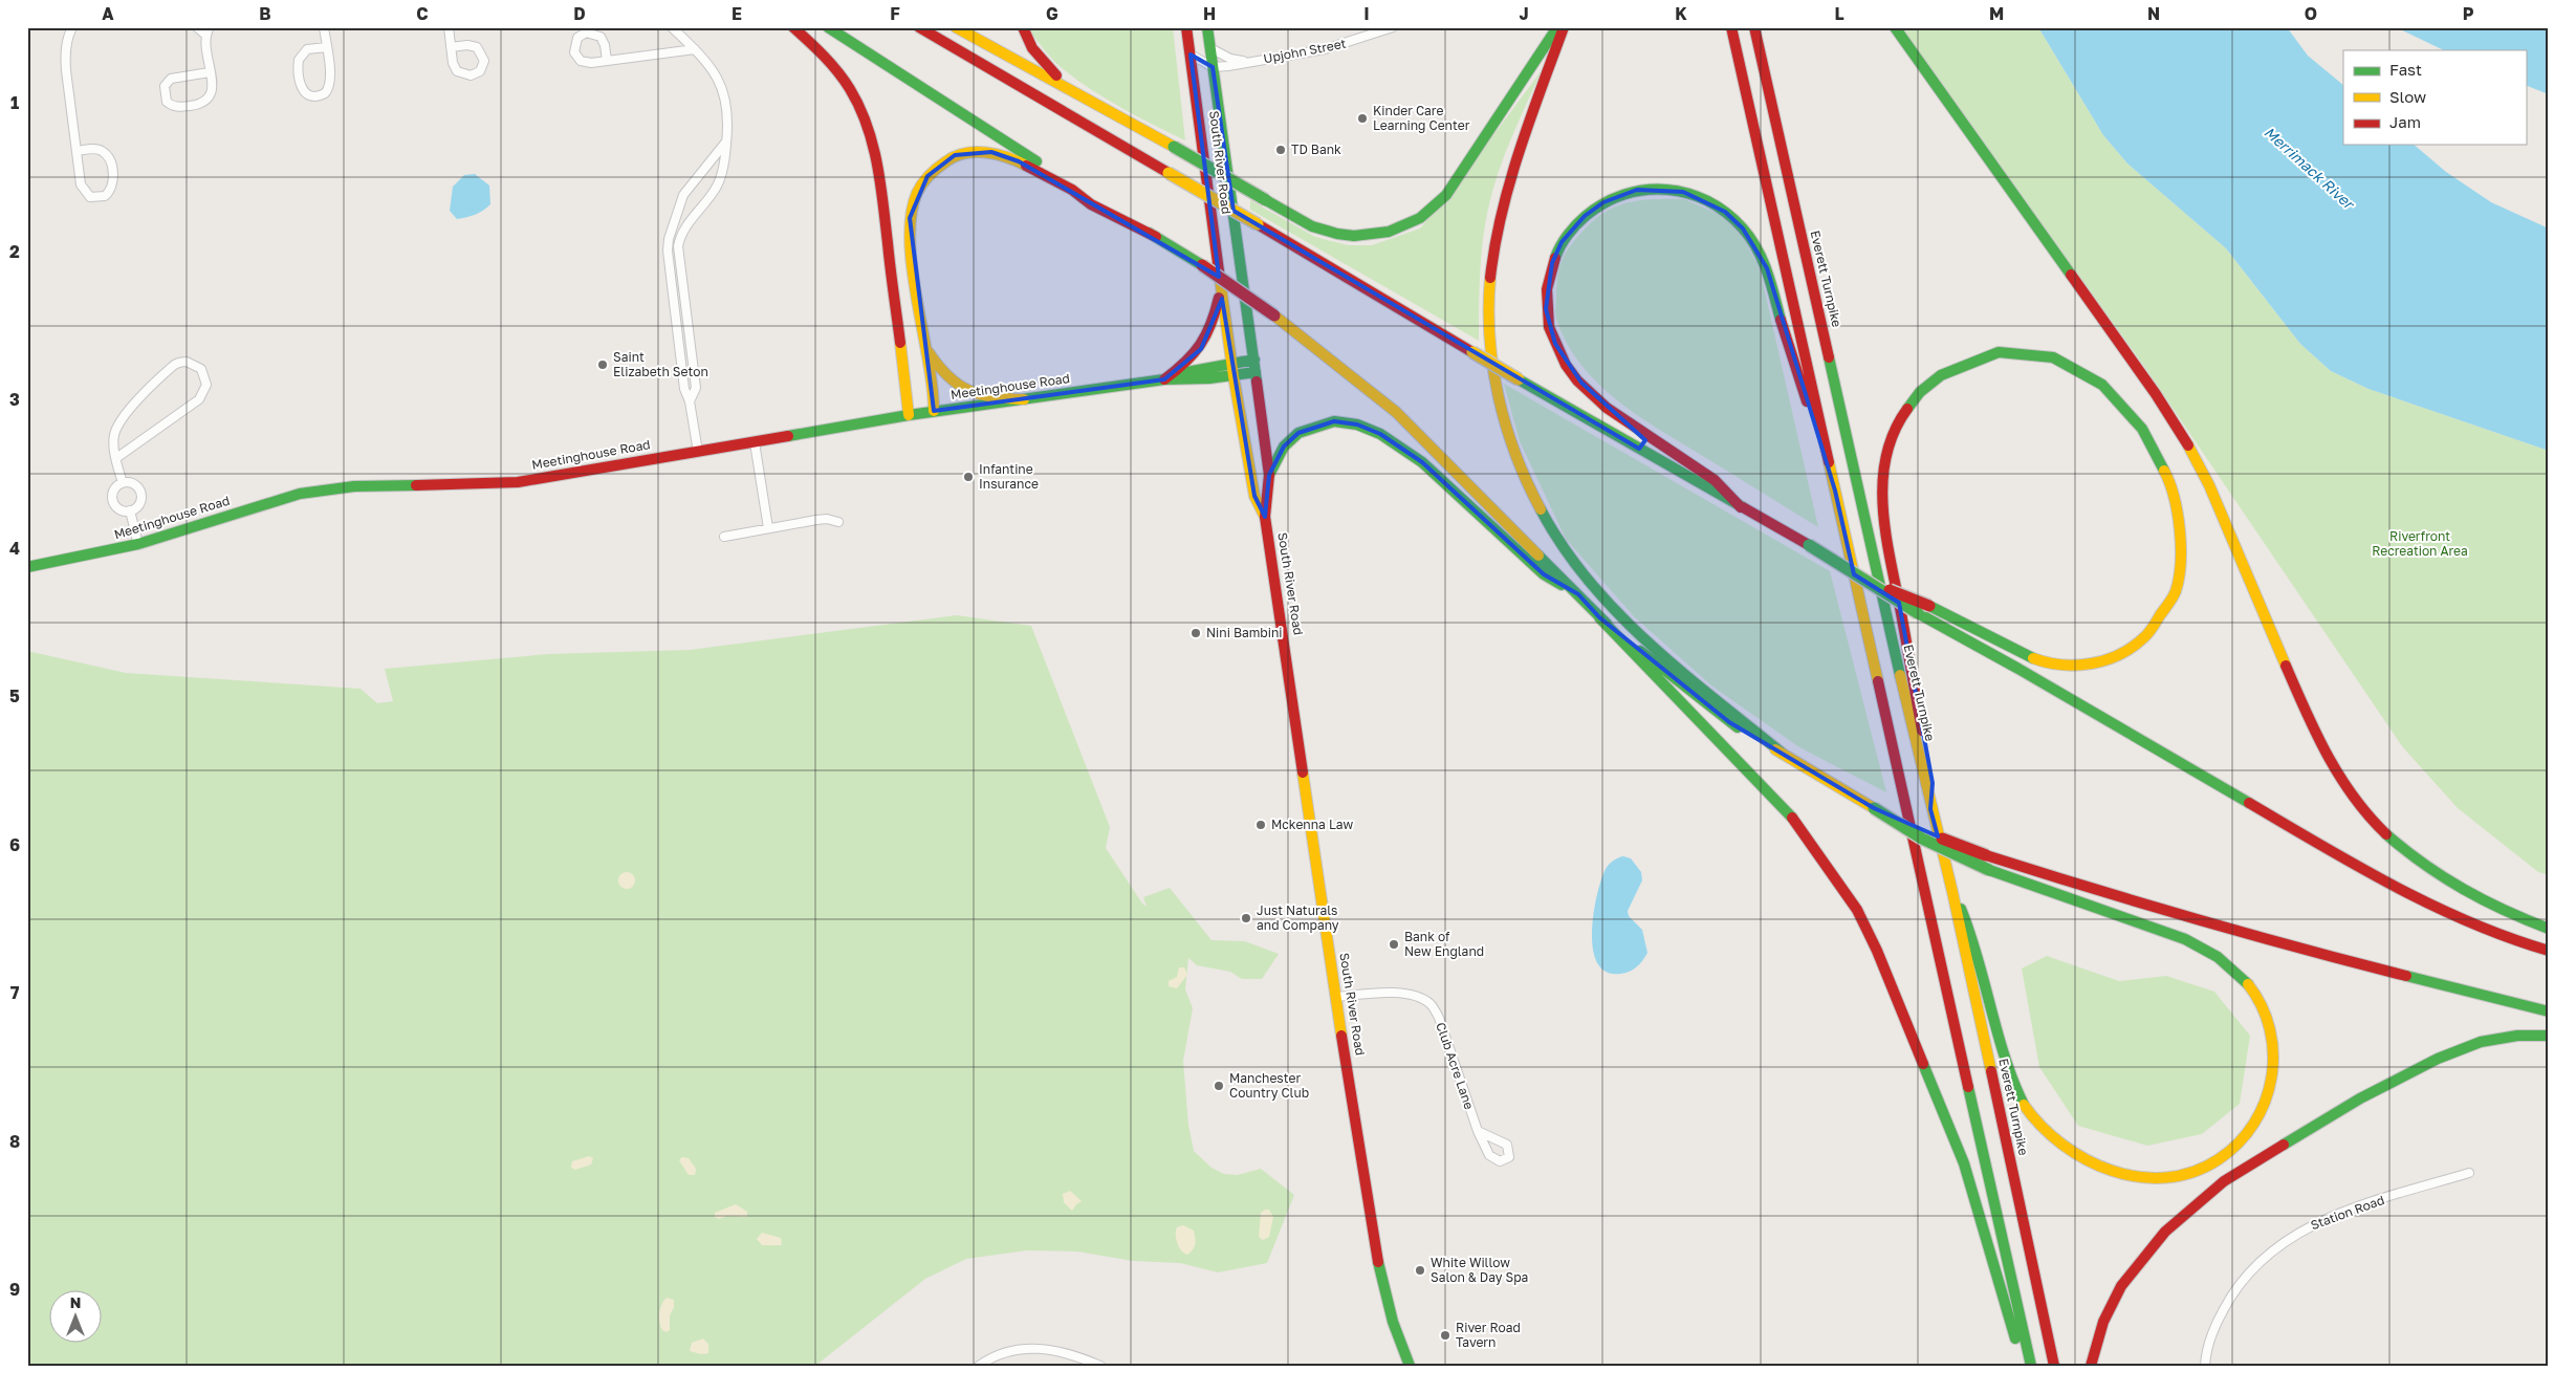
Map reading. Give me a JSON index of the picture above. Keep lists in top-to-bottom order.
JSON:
{
  "streets": {
    "main road": ["South River Road", "Everett Turnpike", "Meetinghouse Road"],
    "street": ["Upjohn Street", "Club Acre Lane", "Station Road"]
  },
  "crossings": [
    ["Upjohn Street", "South River Road"],
    ["South River Road", "Meetinghouse Road"],
    ["South River Road", "Club Acre Lane"]
  ],
  "water": ["Merrimack River"],
  "parks": ["Riverfront Recreation Area"],
  "places": [
    "Kinder Care Learning Center",
    "TD Bank",
    "Saint Elizabeth Seton",
    "Infantine Insurance",
    "Nini Bambini",
    "Mckenna Law",
    "Just Naturals and Company",
    "Bank of New England",
    "Manchester Country Club",
    "White Willow Salon & Day Spa",
    "River Road Tavern"
  ],
  "legend": ["Fast", "Slow", "Jam"],
  "north": "top",
  "grid": {
    "columns": [
      "A",
      "B",
      "C",
      "D",
      "E",
      "F",
      "G",
      "H",
      "I",
      "J",
      "K",
      "L",
      "M",
      "N",
      "O",
      "P"
    ],
    "rows": [
      "1",
      "2",
      "3",
      "4",
      "5",
      "6",
      "7",
      "8",
      "9"
    ]
  }
}
